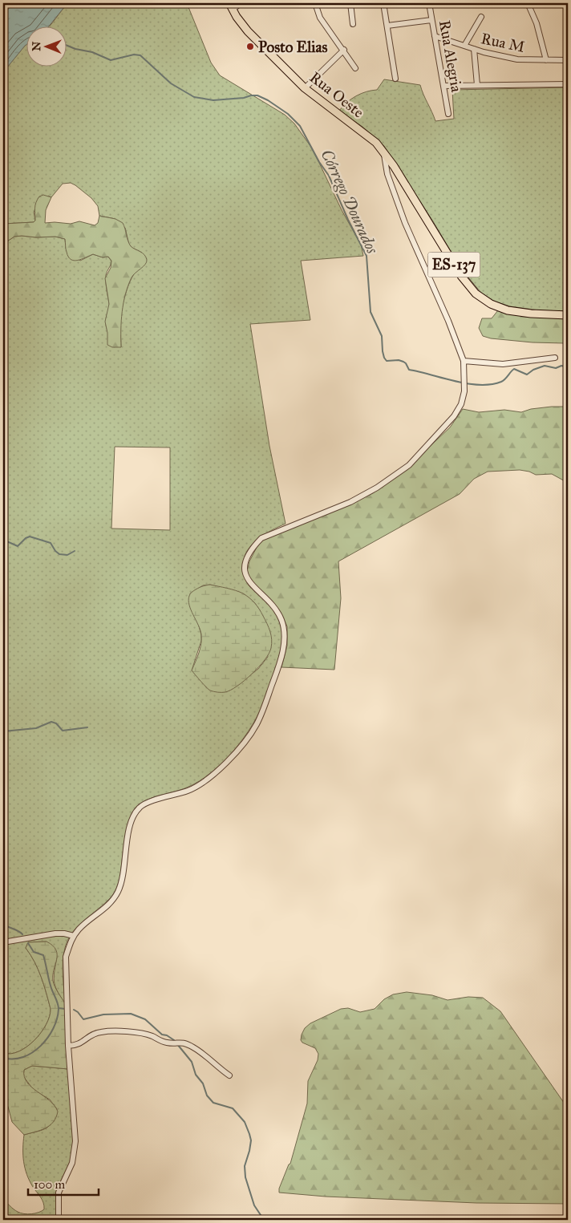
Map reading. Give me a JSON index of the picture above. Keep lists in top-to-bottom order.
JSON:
{
  "streets": {
    "main road": ["Rua Oeste", "ES-137"],
    "street": ["Rua M", "Rua Alegria"]
  },
  "crossings": [
    ["Rua M", "Rua Alegria"],
    ["Rua Oeste", "ES-137"]
  ],
  "water": ["Córrego Dourados"],
  "places": ["Posto Elias"],
  "scale_bar": "100 m",
  "north": "left"
}
